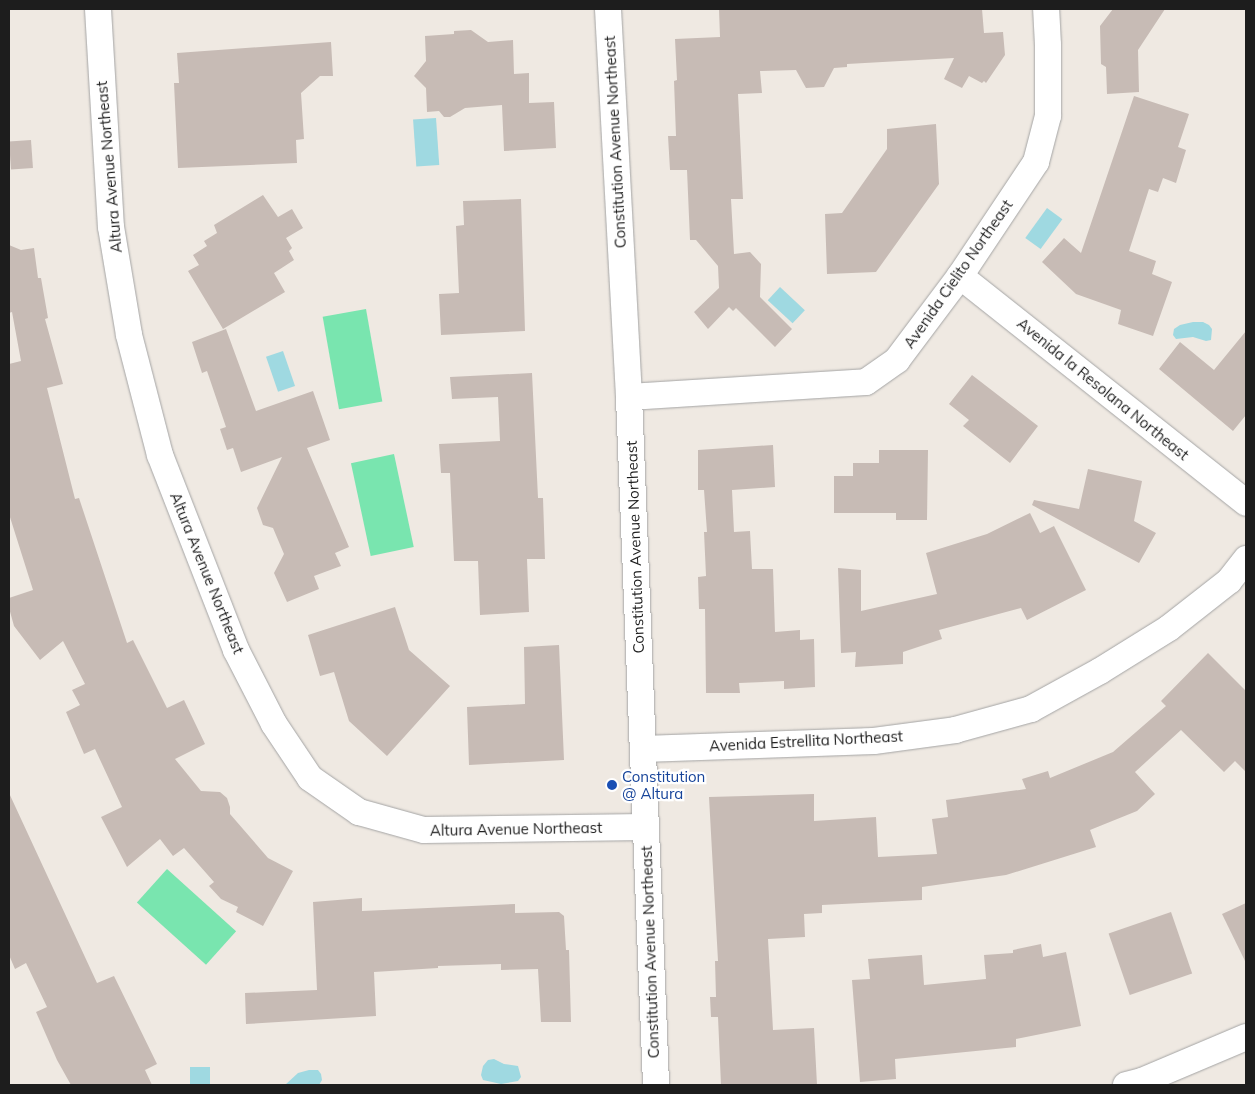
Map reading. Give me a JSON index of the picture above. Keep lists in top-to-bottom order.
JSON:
{
  "streets": {
    "street": [
      "Constitution Avenue Northeast",
      "Altura Avenue Northeast",
      "Avenida Cielito Northeast",
      "Avenida la Resolana Northeast",
      "Avenida Estrellita Northeast"
    ]
  },
  "crossings": [
    ["Constitution Avenue Northeast", "Altura Avenue Northeast"],
    ["Constitution Avenue Northeast", "Avenida Cielito Northeast"],
    ["Constitution Avenue Northeast", "Avenida Estrellita Northeast"],
    ["Avenida Cielito Northeast", "Avenida la Resolana Northeast"]
  ],
  "places": ["Constitution @ Altura"]
}
